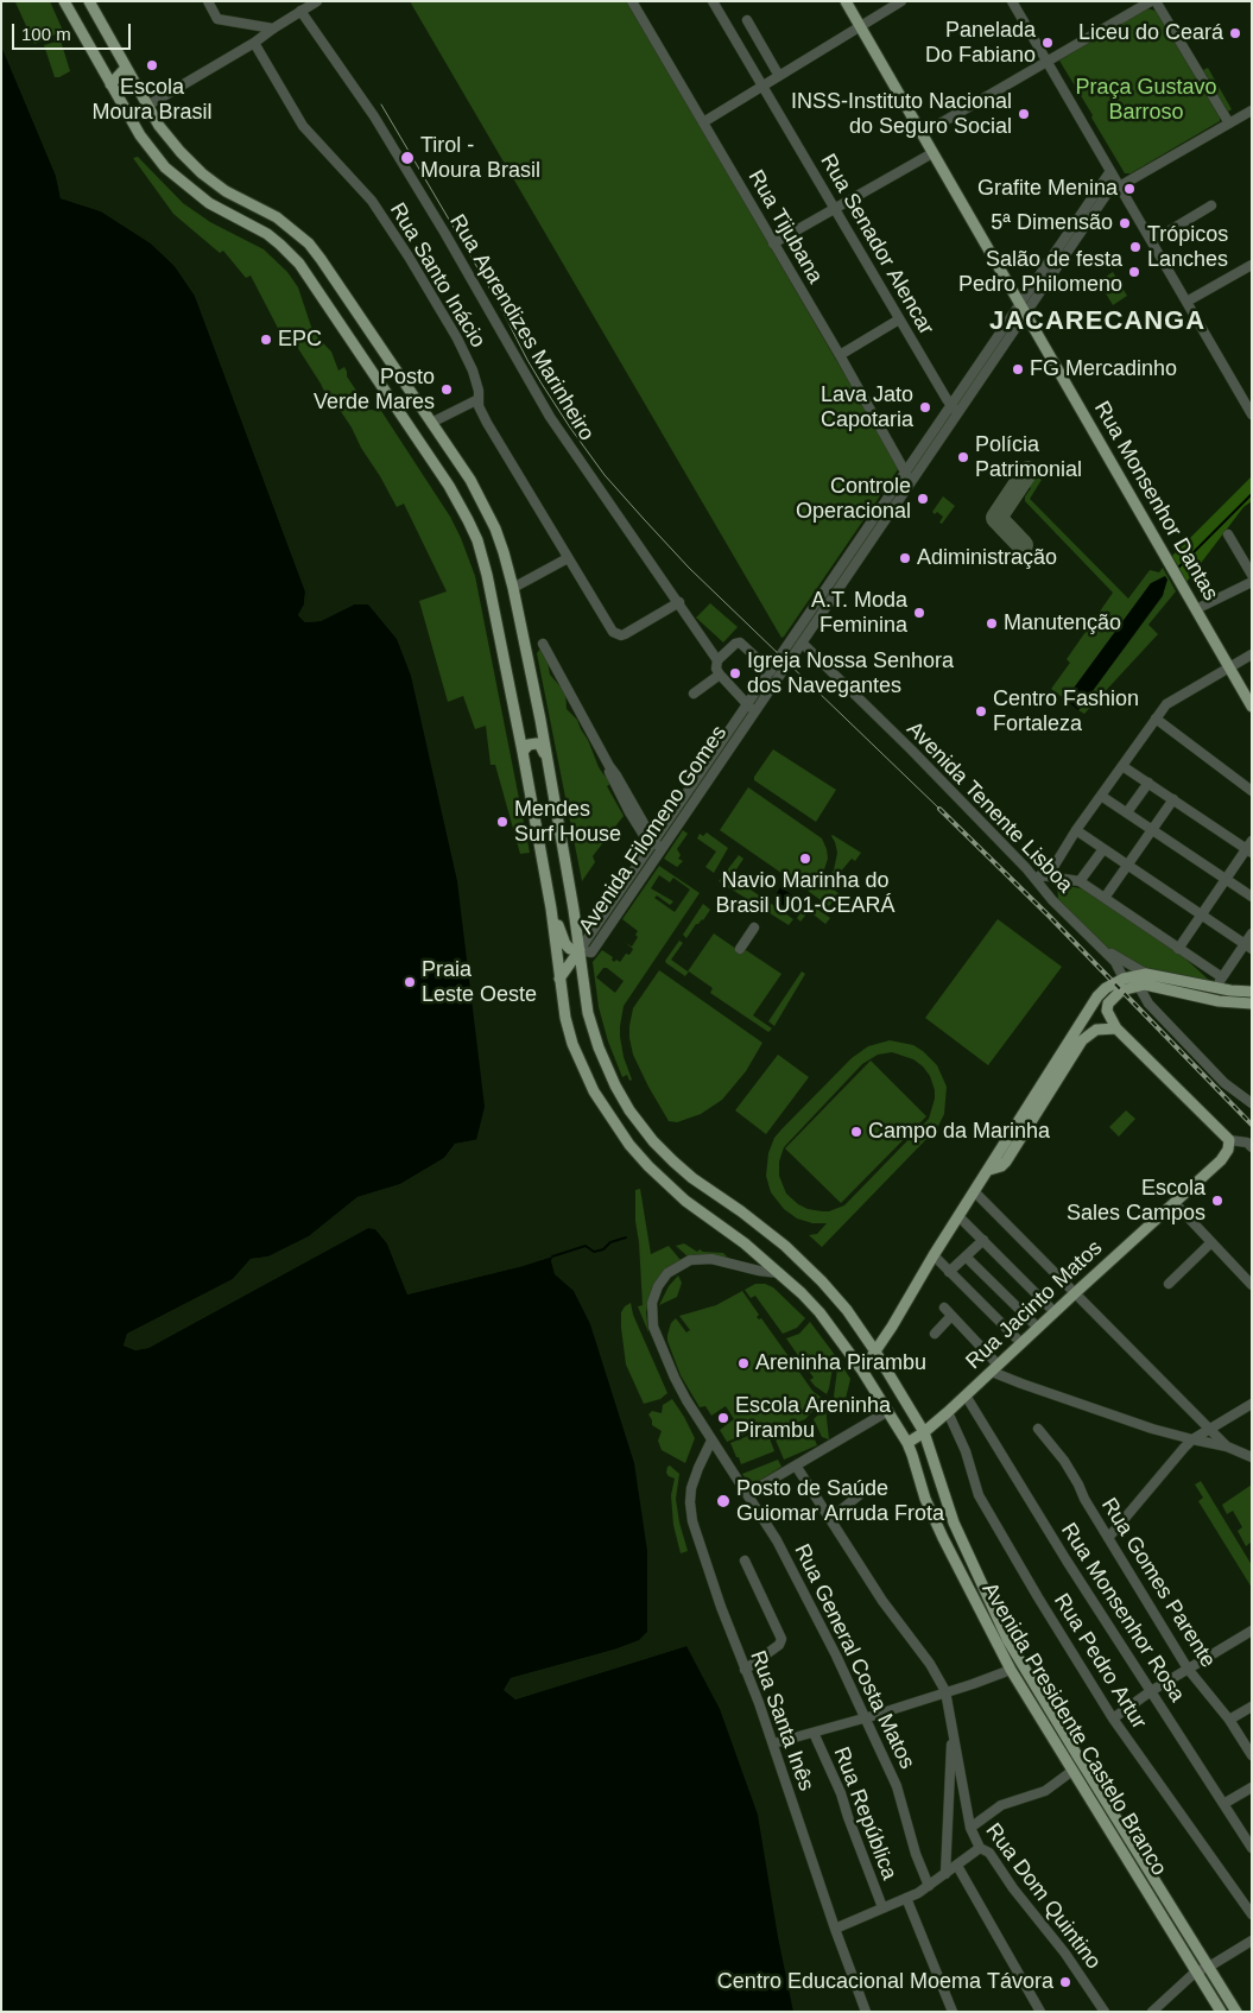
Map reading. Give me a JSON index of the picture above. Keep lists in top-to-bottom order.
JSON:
{
  "streets": {
    "main road": ["Rua Monsenhor Dantas", "Rua Jacinto Matos", "Avenida Presidente Castelo Branco"],
    "street": [
      "Rua Tijubana",
      "Rua Senador Alencar",
      "Rua Santo Inácio",
      "Rua Aprendizes Marinheiro",
      "Avenida Tenente Lisboa",
      "Avenida Filomeno Gomes",
      "Rua Gomes Parente",
      "Rua Monsenhor Rosa",
      "Rua General Costa Matos",
      "Rua Pedro Artur",
      "Rua Santa Inês",
      "Rua República",
      "Rua Dom Quintino"
    ]
  },
  "crossings": [
    ["Rua Tijubana", "Avenida Filomeno Gomes"],
    ["Rua Senador Alencar", "Avenida Filomeno Gomes"],
    ["Rua Santo Inácio", "Rua Aprendizes Marinheiro"],
    ["Rua Monsenhor Dantas", "Avenida Filomeno Gomes"],
    ["Avenida Tenente Lisboa", "Avenida Filomeno Gomes"],
    ["Avenida Filomeno Gomes", "Avenida Presidente Castelo Branco"],
    ["Rua Jacinto Matos", "Rua Monsenhor Rosa"],
    ["Rua Jacinto Matos", "Rua Pedro Artur"],
    ["Rua Jacinto Matos", "Avenida Presidente Castelo Branco"],
    ["Rua General Costa Matos", "Rua Santa Inês"],
    ["Rua General Costa Matos", "Avenida Presidente Castelo Branco"]
  ],
  "districts": ["JACARECANGA"],
  "parks": ["Praça Gustavo Barroso"],
  "places": [
    "Liceu do Ceará",
    "Panelada Do Fabiano",
    "Escola Moura Brasil",
    "INSS-Instituto Nacional do Seguro Social",
    "Tirol - Moura Brasil",
    "Grafite Menina",
    "5ª Dimensão",
    "Trópicos Lanches",
    "Salão de festa Pedro Philomeno",
    "EPC",
    "FG Mercadinho",
    "Posto Verde Mares",
    "Lava Jato Capotaria",
    "Polícia Patrimonial",
    "Controle Operacional",
    "Adiministração",
    "A.T. Moda Feminina",
    "Manutenção",
    "Igreja Nossa Senhora dos Navegantes",
    "Centro Fashion Fortaleza",
    "Mendes Surf House",
    "Navio Marinha do Brasil U01-CEARÁ",
    "Praia Leste Oeste",
    "Campo da Marinha",
    "Escola Sales Campos",
    "Areninha Pirambu",
    "Escola Areninha Pirambu",
    "Posto de Saúde Guiomar Arruda Frota",
    "Centro Educacional Moema Távora"
  ],
  "scale_bar": "100 m"
}
